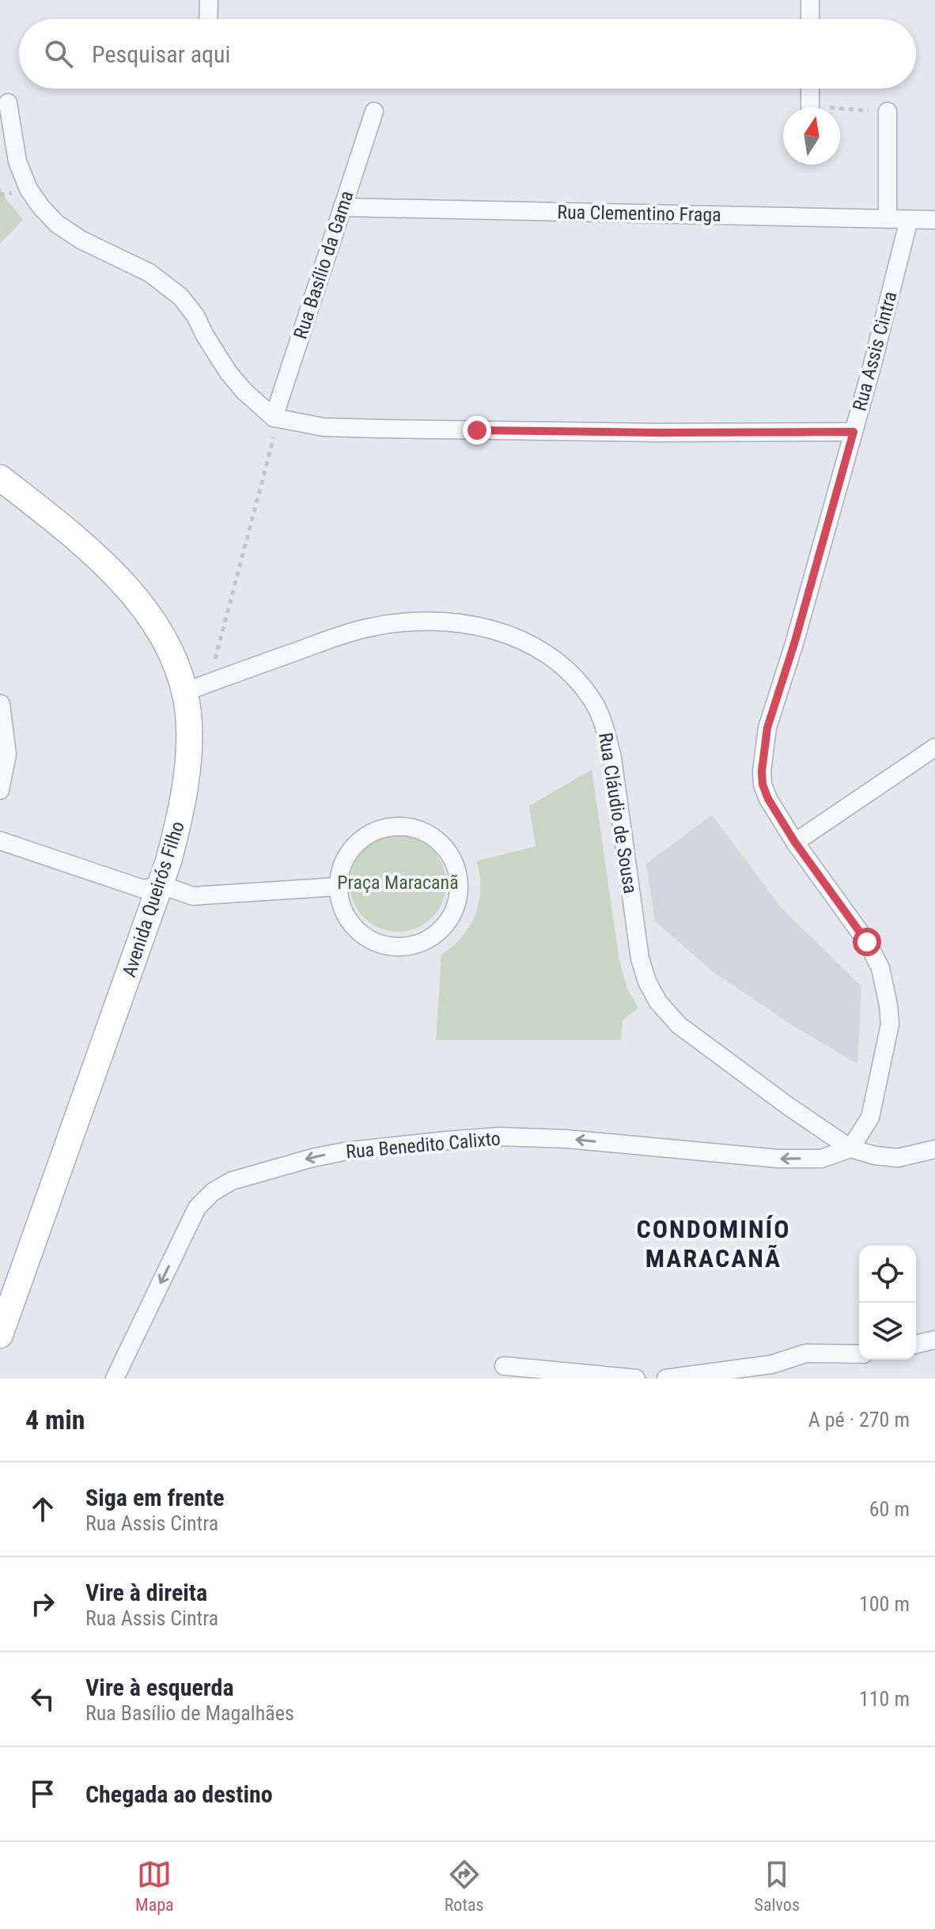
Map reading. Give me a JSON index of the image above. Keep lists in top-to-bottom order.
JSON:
{
  "streets": {
    "main road": ["Avenida Queirós Filho"],
    "street": [
      "Rua Clementino Fraga",
      "Rua Basílio da Gama",
      "Rua Assis Cintra",
      "Rua Cláudio de Sousa",
      "Rua Benedito Calixto"
    ]
  },
  "crossings": [
    ["Rua Clementino Fraga", "Rua Basílio da Gama"],
    ["Rua Clementino Fraga", "Rua Assis Cintra"],
    ["Rua Assis Cintra", "Rua Cláudio de Sousa"],
    ["Rua Assis Cintra", "Rua Benedito Calixto"],
    ["Rua Cláudio de Sousa", "Avenida Queirós Filho"],
    ["Rua Cláudio de Sousa", "Rua Benedito Calixto"]
  ],
  "one_way": ["Rua Benedito Calixto"],
  "districts": ["CONDOMINÍO MARACANÃ"],
  "parks": ["Praça Maracanã"],
  "north": "top",
  "page": {
    "search": "Pesquisar aqui",
    "heading": ["4 min", "A pé · 270 m"],
    "list": [
      ["Siga em frente", "Rua Assis Cintra", "60 m"],
      ["Vire à direita", "Rua Assis Cintra", "100 m"],
      ["Vire à esquerda", "Rua Basílio de Magalhães", "110 m"],
      "Chegada ao destino"
    ],
    "nav": ["Mapa", "Rotas", "Salvos"]
  }
}
